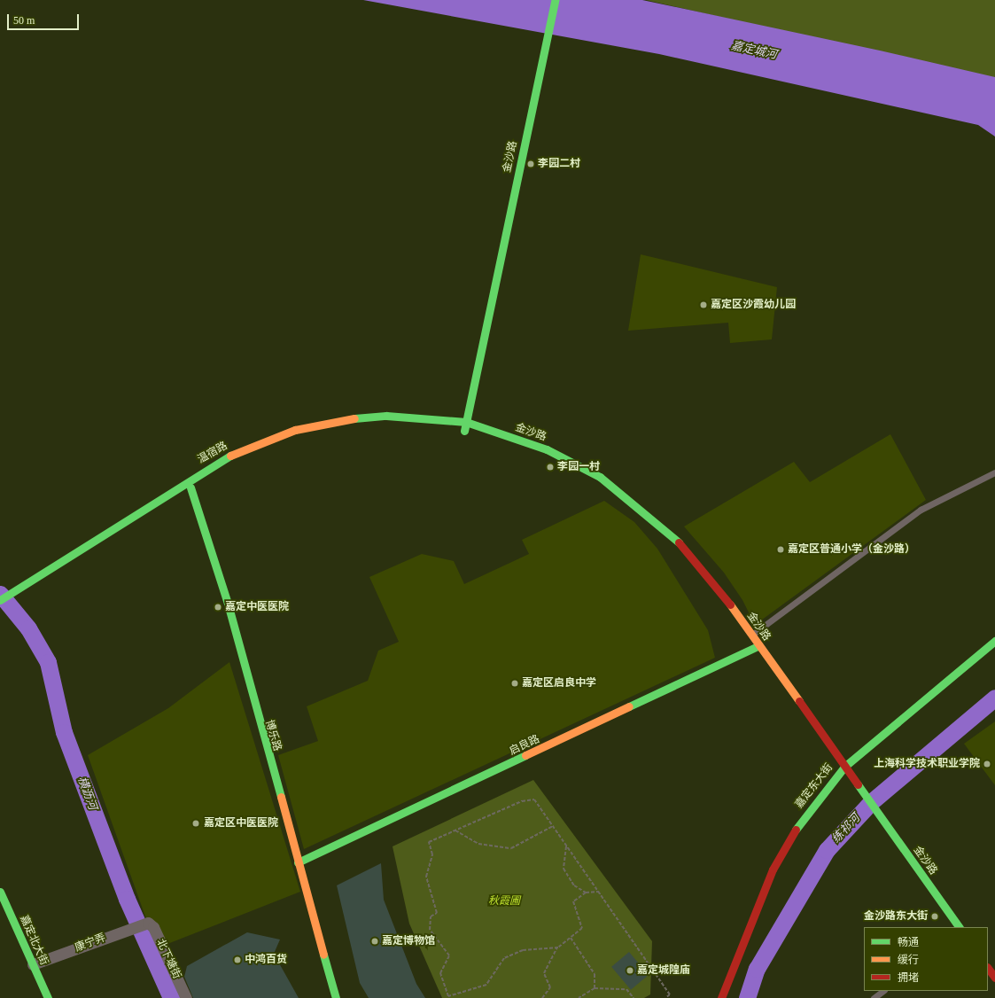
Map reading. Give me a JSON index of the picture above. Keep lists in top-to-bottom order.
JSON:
{
  "streets": {
    "street": [
      "金沙路",
      "温宿路",
      "博乐路",
      "启良路",
      "嘉定东大街",
      "嘉定北大街",
      "康宁弄",
      "北下塘街"
    ]
  },
  "crossings": [
    ["金沙路", "温宿路"],
    ["金沙路", "启良路"],
    ["金沙路", "嘉定东大街"],
    ["温宿路", "博乐路"],
    ["博乐路", "启良路"],
    ["嘉定北大街", "康宁弄"],
    ["康宁弄", "北下塘街"]
  ],
  "water": ["嘉定城河", "横沥河", "练祁河"],
  "parks": ["秋霞圃"],
  "places": [
    "李园二村",
    "嘉定区沙霞幼儿园",
    "李园一村",
    "嘉定区普通小学（金沙路）",
    "嘉定中医医院",
    "嘉定区启良中学",
    "上海科学技术职业学院",
    "嘉定区中医医院",
    "金沙路东大街",
    "嘉定博物馆",
    "中鸿百货",
    "嘉定城隍庙"
  ],
  "legend": ["畅通", "缓行", "拥堵"],
  "scale_bar": "50 m"
}
